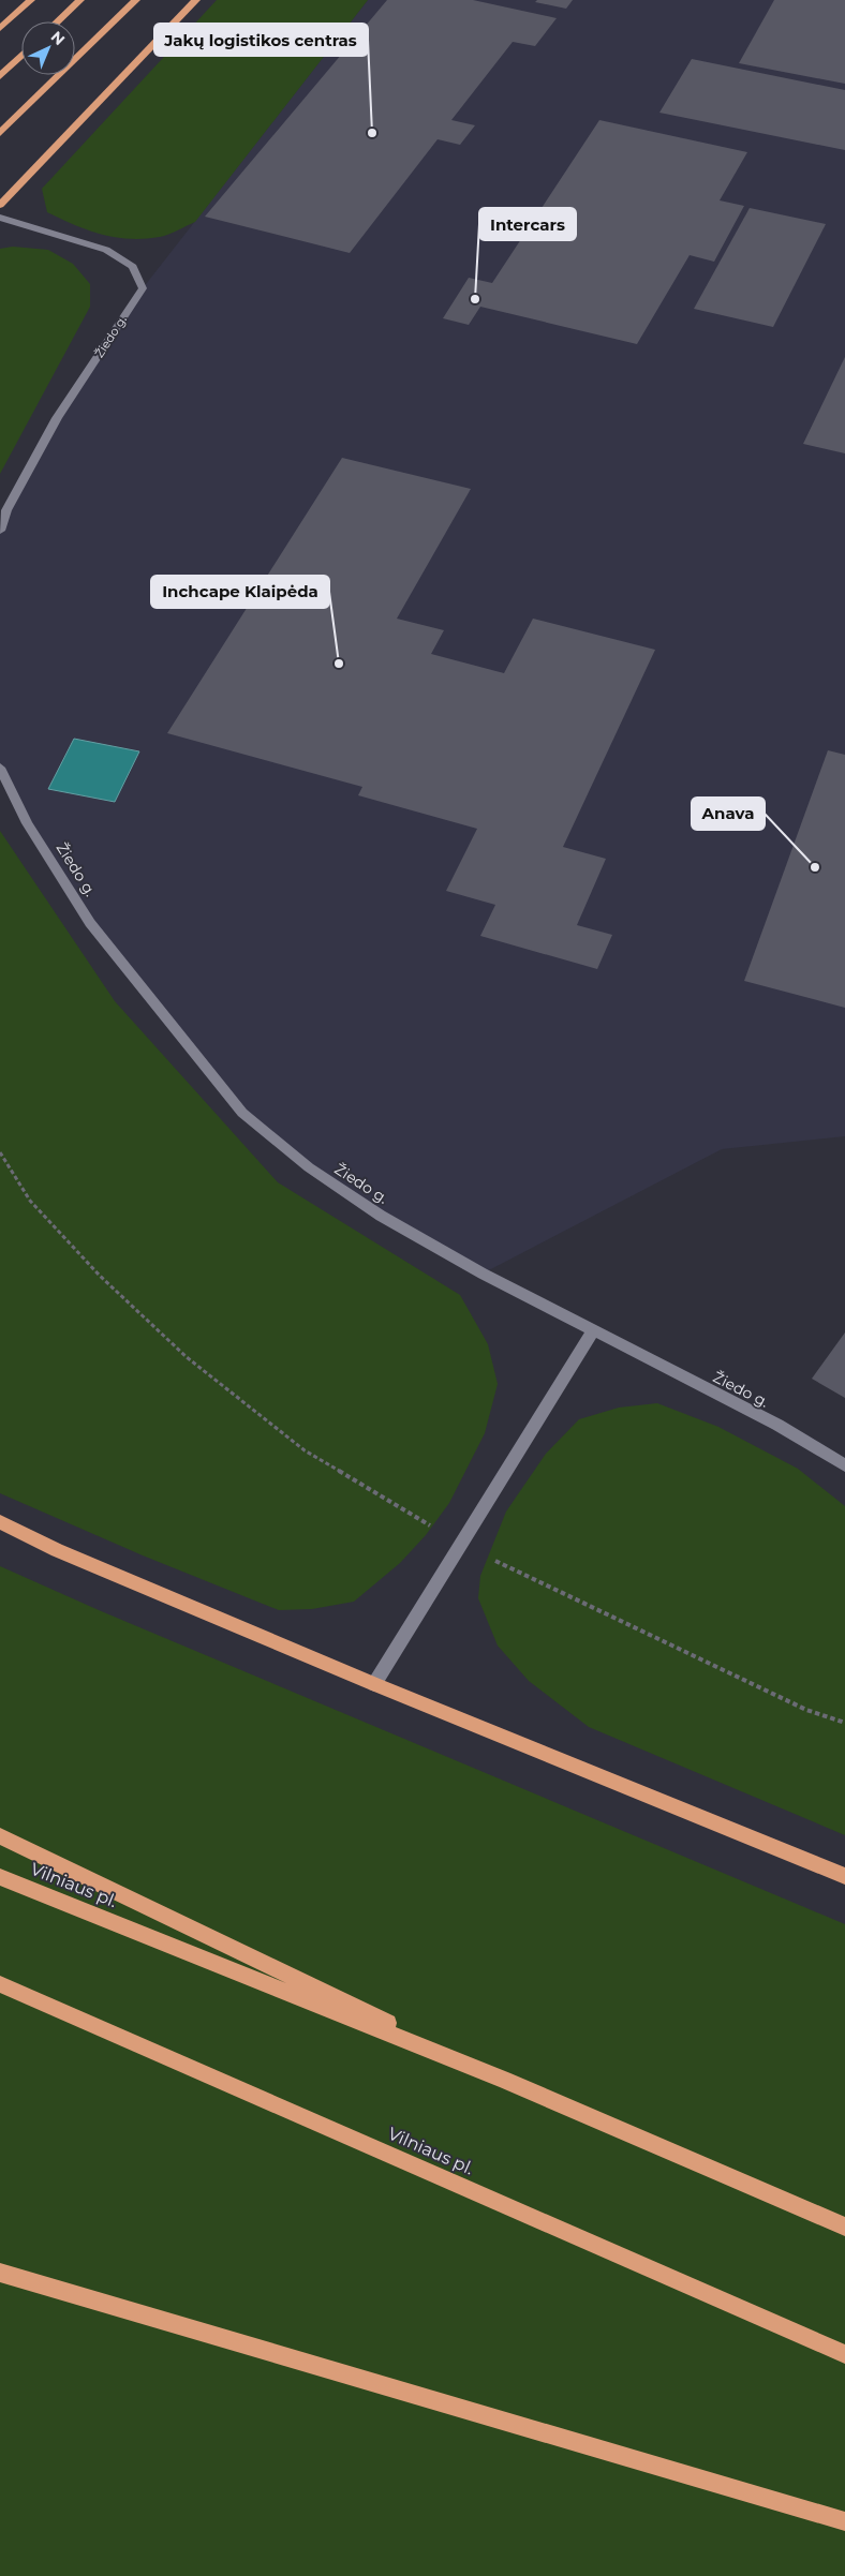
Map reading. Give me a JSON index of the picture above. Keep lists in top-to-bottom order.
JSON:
{
  "streets": {
    "highway": ["Vilniaus pl."],
    "street": ["Žiedo g."]
  },
  "places": [
    "Jakų logistikos centras",
    "Intercars",
    "Inchcape Klaipėda",
    "Anava"
  ],
  "north": "top right"
}
